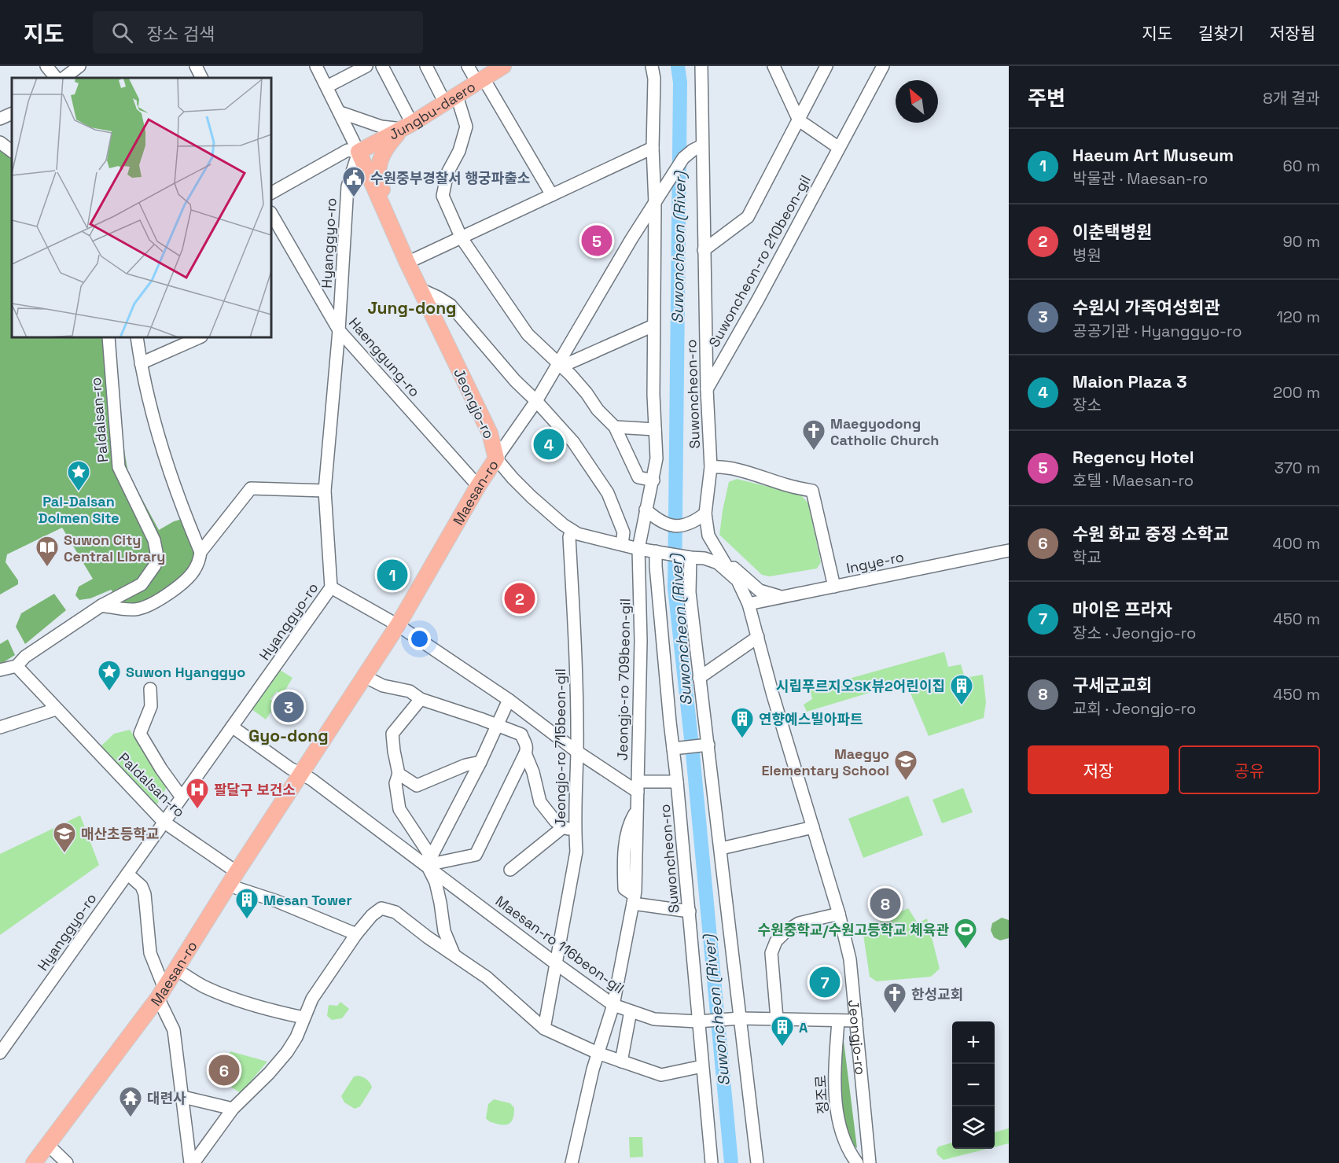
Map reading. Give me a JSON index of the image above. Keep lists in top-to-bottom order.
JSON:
{
  "streets": {
    "main road": ["Jungbu-daero", "Jeongjo-ro", "Maesan-ro"],
    "street": [
      "Hyanggyo-ro",
      "Suwoncheon-ro 210beon-gil",
      "Haenggung-ro",
      "Suwoncheon-ro",
      "Paldalsan-ro",
      "Ingye-ro",
      "Jeongjo-ro 709beon-gil",
      "Jeongjo-ro 715beon-gil",
      "Maesan-ro 116beon-gil",
      "정조로"
    ]
  },
  "crossings": [
    ["Jungbu-daero", "Hyanggyo-ro"],
    ["Jungbu-daero", "Jeongjo-ro"],
    ["Hyanggyo-ro", "Haenggung-ro"],
    ["Hyanggyo-ro", "Jeongjo-ro"],
    ["Hyanggyo-ro", "Paldalsan-ro"],
    ["Suwoncheon-ro 210beon-gil", "Suwoncheon-ro"],
    ["Haenggung-ro", "Maesan-ro"],
    ["Suwoncheon-ro", "Jeongjo-ro"],
    ["Suwoncheon-ro", "Maesan-ro"],
    ["Suwoncheon-ro", "Maesan-ro 116beon-gil"],
    ["Jeongjo-ro", "Maesan-ro"],
    ["Jeongjo-ro", "Ingye-ro"],
    ["Jeongjo-ro", "Jeongjo-ro 709beon-gil"],
    ["Jeongjo-ro", "Jeongjo-ro 715beon-gil"],
    ["Jeongjo-ro", "Maesan-ro 116beon-gil"],
    ["Paldalsan-ro", "Maesan-ro"],
    ["Maesan-ro", "Maesan-ro 116beon-gil"],
    ["Jeongjo-ro 709beon-gil", "Maesan-ro 116beon-gil"],
    ["Jeongjo-ro 715beon-gil", "Maesan-ro 116beon-gil"],
    ["Maesan-ro 116beon-gil", "정조로"]
  ],
  "districts": ["Jung-dong", "Gyo-dong"],
  "water": ["Suwoncheon (River)"],
  "places": {
    "public building": ["수원중부경찰서 행궁파출소"],
    "church": ["Maegyodong Catholic Church", "한성교회"],
    "place": ["Pal-Dalsan Dolmen Site", "Suwon Hyanggyo"],
    "library": ["Suwon City Central Library"],
    "building": [
      "시립푸르지오SK뷰2어린이집",
      "연향예스빌아파트",
      "Mesan Tower",
      "A"
    ],
    "school or university": ["Maegyo Elementary School", "매산초등학교"],
    "hospital": ["팔달구 보건소"],
    "sports": ["수원중학교/수원고등학교 체육관"],
    "temple": ["대련사"]
  },
  "north": "top left",
  "page": {
    "header": "지도",
    "search": "장소 검색",
    "nav": ["지도", "길찾기", "저장됨"],
    "heading": ["주변", "8개 결과"],
    "list": [
      {
        "mark": "1",
        "name": "Haeum Art Museum",
        "note": "박물관 · Maesan-ro",
        "value": "60 m"
      },
      {
        "mark": "2",
        "name": "이춘택병원",
        "note": "병원",
        "value": "90 m"
      },
      {
        "mark": "3",
        "name": "수원시 가족여성회관",
        "note": "공공기관 · Hyanggyo-ro",
        "value": "120 m"
      },
      {
        "mark": "4",
        "name": "Maion Plaza 3",
        "note": "장소",
        "value": "200 m"
      },
      {
        "mark": "5",
        "name": "Regency Hotel",
        "note": "호텔 · Maesan-ro",
        "value": "370 m"
      },
      {
        "mark": "6",
        "name": "수원 화교 중정 소학교",
        "note": "학교",
        "value": "400 m"
      },
      {
        "mark": "7",
        "name": "마이온 프라자",
        "note": "장소 · Jeongjo-ro",
        "value": "450 m"
      },
      {
        "mark": "8",
        "name": "구세군교회",
        "note": "교회 · Jeongjo-ro",
        "value": "450 m"
      }
    ],
    "pins": [
      "5",
      "4",
      "1",
      "2",
      "3",
      "8",
      "7",
      "6"
    ],
    "buttons": ["저장", "공유"],
    "map_buttons": ["+", "−"]
  }
}
